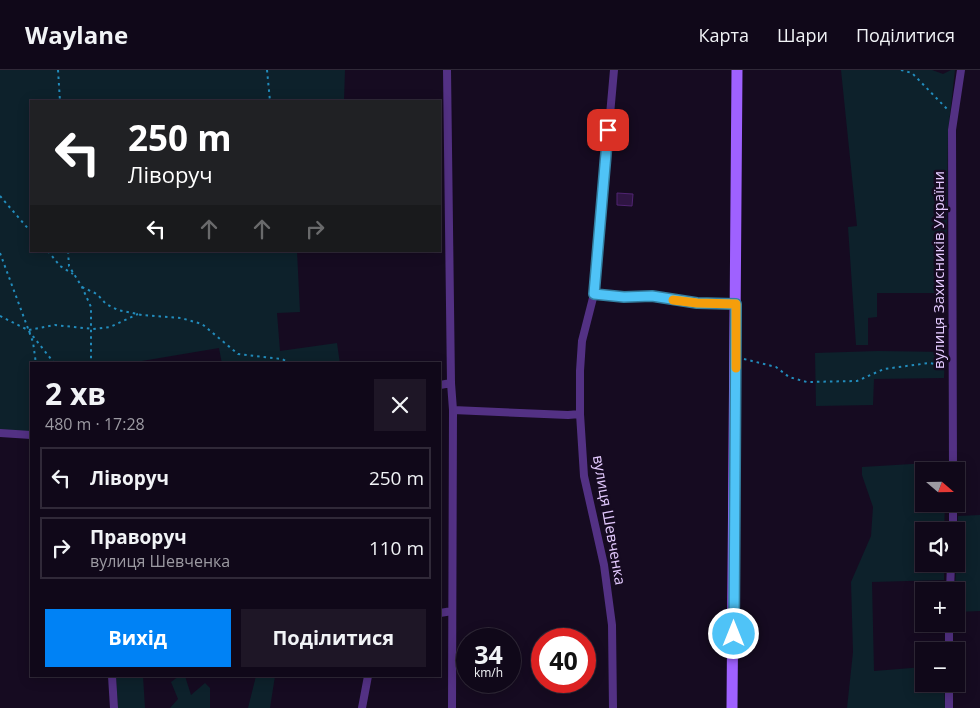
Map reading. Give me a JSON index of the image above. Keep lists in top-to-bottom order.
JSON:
{
  "streets": {
    "street": ["вулиця Захисників України", "вулиця Шевченка"]
  },
  "north": "right",
  "page": {
    "header": "Waylane",
    "nav": ["Карта", "Шари", "Поділитися"],
    "turn": ["250 m", "Ліворуч"],
    "heading": ["2 хв", "480 m · 17:28"],
    "list": [
      {
        "name": "Ліворуч",
        "value": "250 m"
      },
      {
        "name": "Праворуч",
        "note": "вулиця Шевченка",
        "value": "110 m"
      }
    ],
    "map_buttons": ["+", "−"],
    "buttons": ["Вихід", "Поділитися"],
    "speed": "34 km/h",
    "limit": "40"
  }
}
